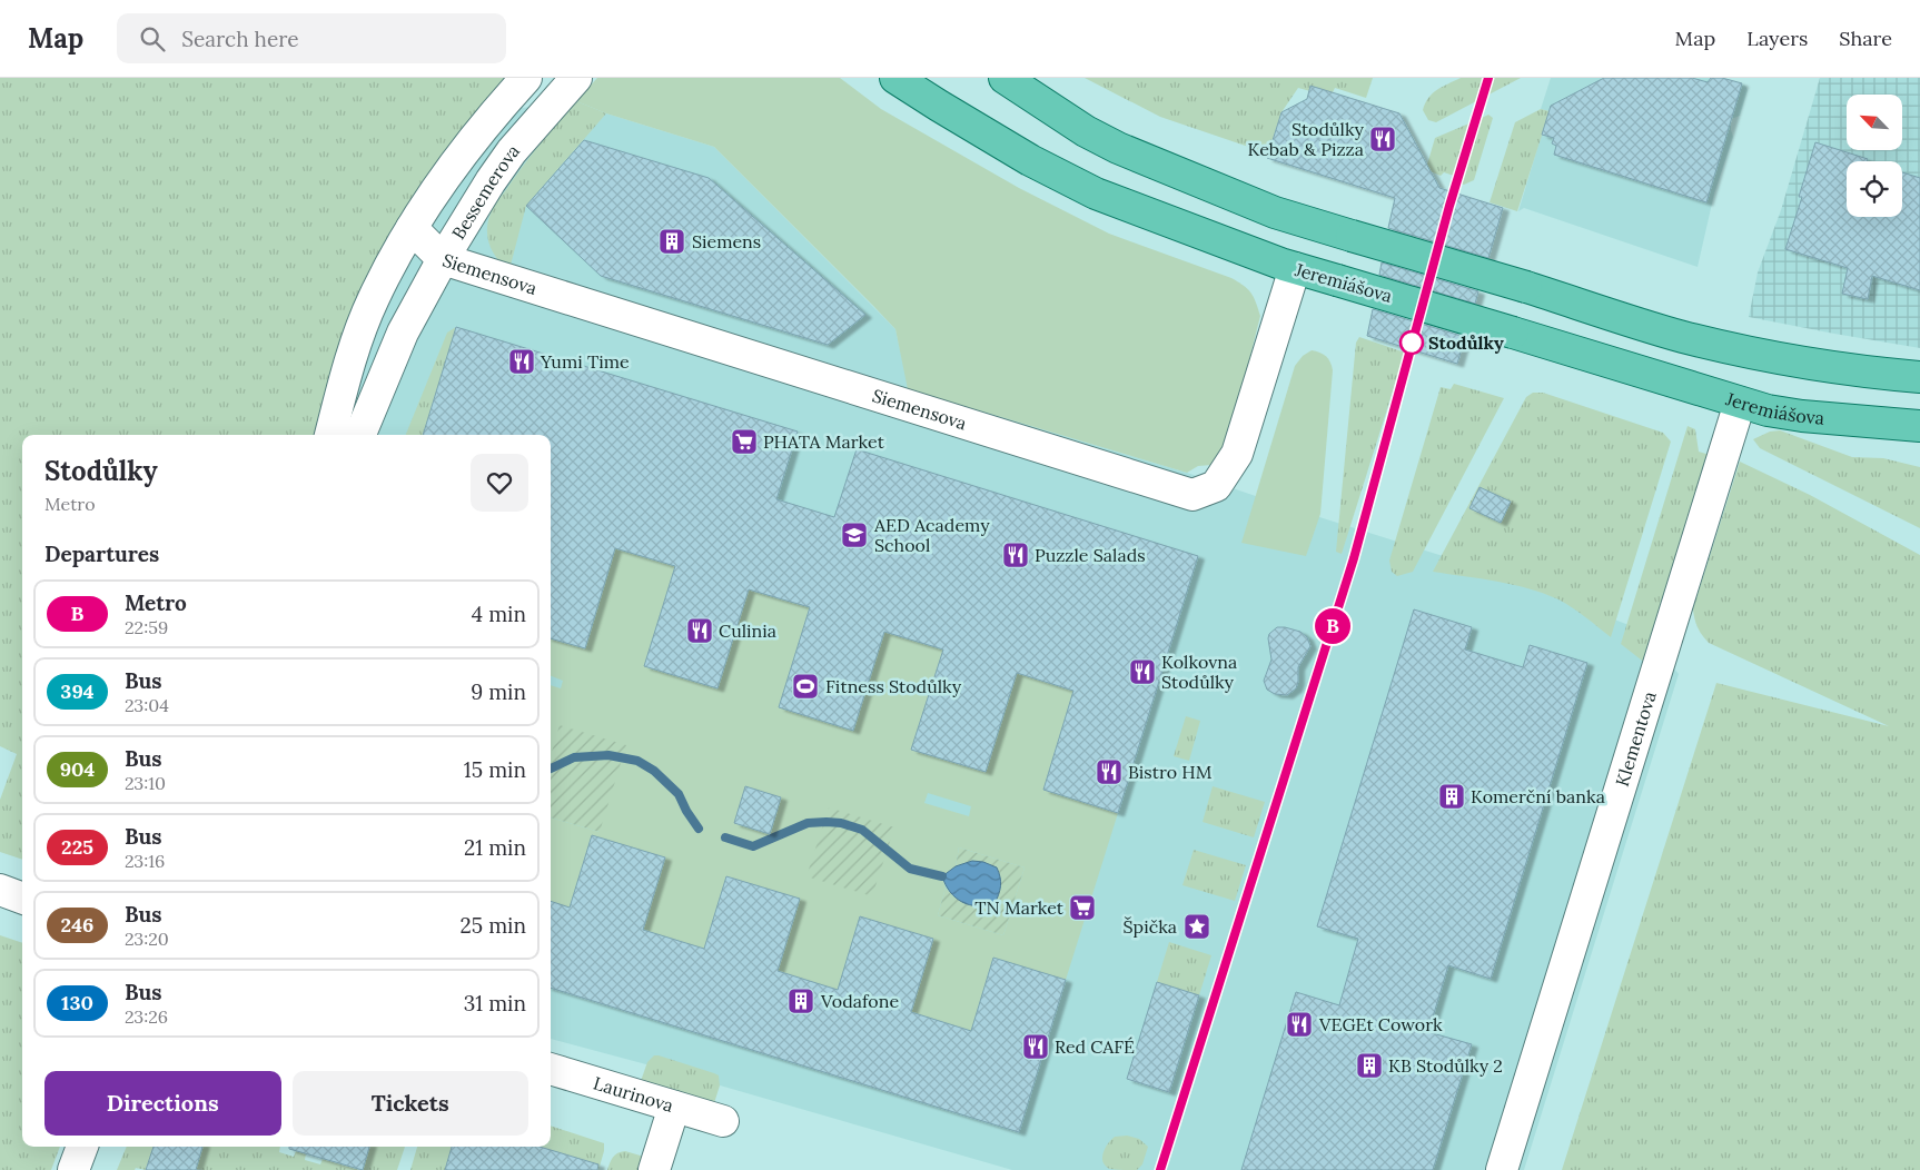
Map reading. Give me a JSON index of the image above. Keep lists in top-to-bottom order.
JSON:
{
  "streets": {
    "main road": ["Jeremiášova"],
    "street": [
      "Bessemerova",
      "Siemensova",
      "Klementova",
      "Laurinova"
    ]
  },
  "crossings": [
    ["Bessemerova", "Siemensova"],
    ["Siemensova", "Jeremiášova"],
    ["Jeremiášova", "Klementova"]
  ],
  "places": {
    "restaurant": [
      "Stodůlky Kebab & Pizza",
      "Yumi Time",
      "Puzzle Salads",
      "Culinia",
      "Kolkovna Stodůlky",
      "Bistro HM",
      "VEGEt Cowork",
      "Red CAFÉ"
    ],
    "building": [
      "Siemens",
      "Komerční banka",
      "Vodafone",
      "KB Stodůlky 2"
    ],
    "other": ["Stodůlky"],
    "supermarket": ["PHATA Market", "TN Market"],
    "school or university": ["AED Academy School"],
    "sports": ["Fitness Stodůlky"],
    "place": ["Špička"]
  },
  "lines": ["metro line B"],
  "north": "top left",
  "page": {
    "header": "Map",
    "search": "Search here",
    "nav": ["Map", "Layers", "Share"],
    "on_map": "B",
    "heading": [
      ["Stodůlky", "Metro"],
      "Departures"
    ],
    "list": [
      {
        "mark": "B",
        "name": "Metro",
        "note": "22:59",
        "value": "4 min"
      },
      {
        "mark": "394",
        "name": "Bus",
        "note": "23:04",
        "value": "9 min"
      },
      {
        "mark": "904",
        "name": "Bus",
        "note": "23:10",
        "value": "15 min"
      },
      {
        "mark": "225",
        "name": "Bus",
        "note": "23:16",
        "value": "21 min"
      },
      {
        "mark": "246",
        "name": "Bus",
        "note": "23:20",
        "value": "25 min"
      },
      {
        "mark": "130",
        "name": "Bus",
        "note": "23:26",
        "value": "31 min"
      }
    ],
    "buttons": ["Directions", "Tickets"]
  }
}
